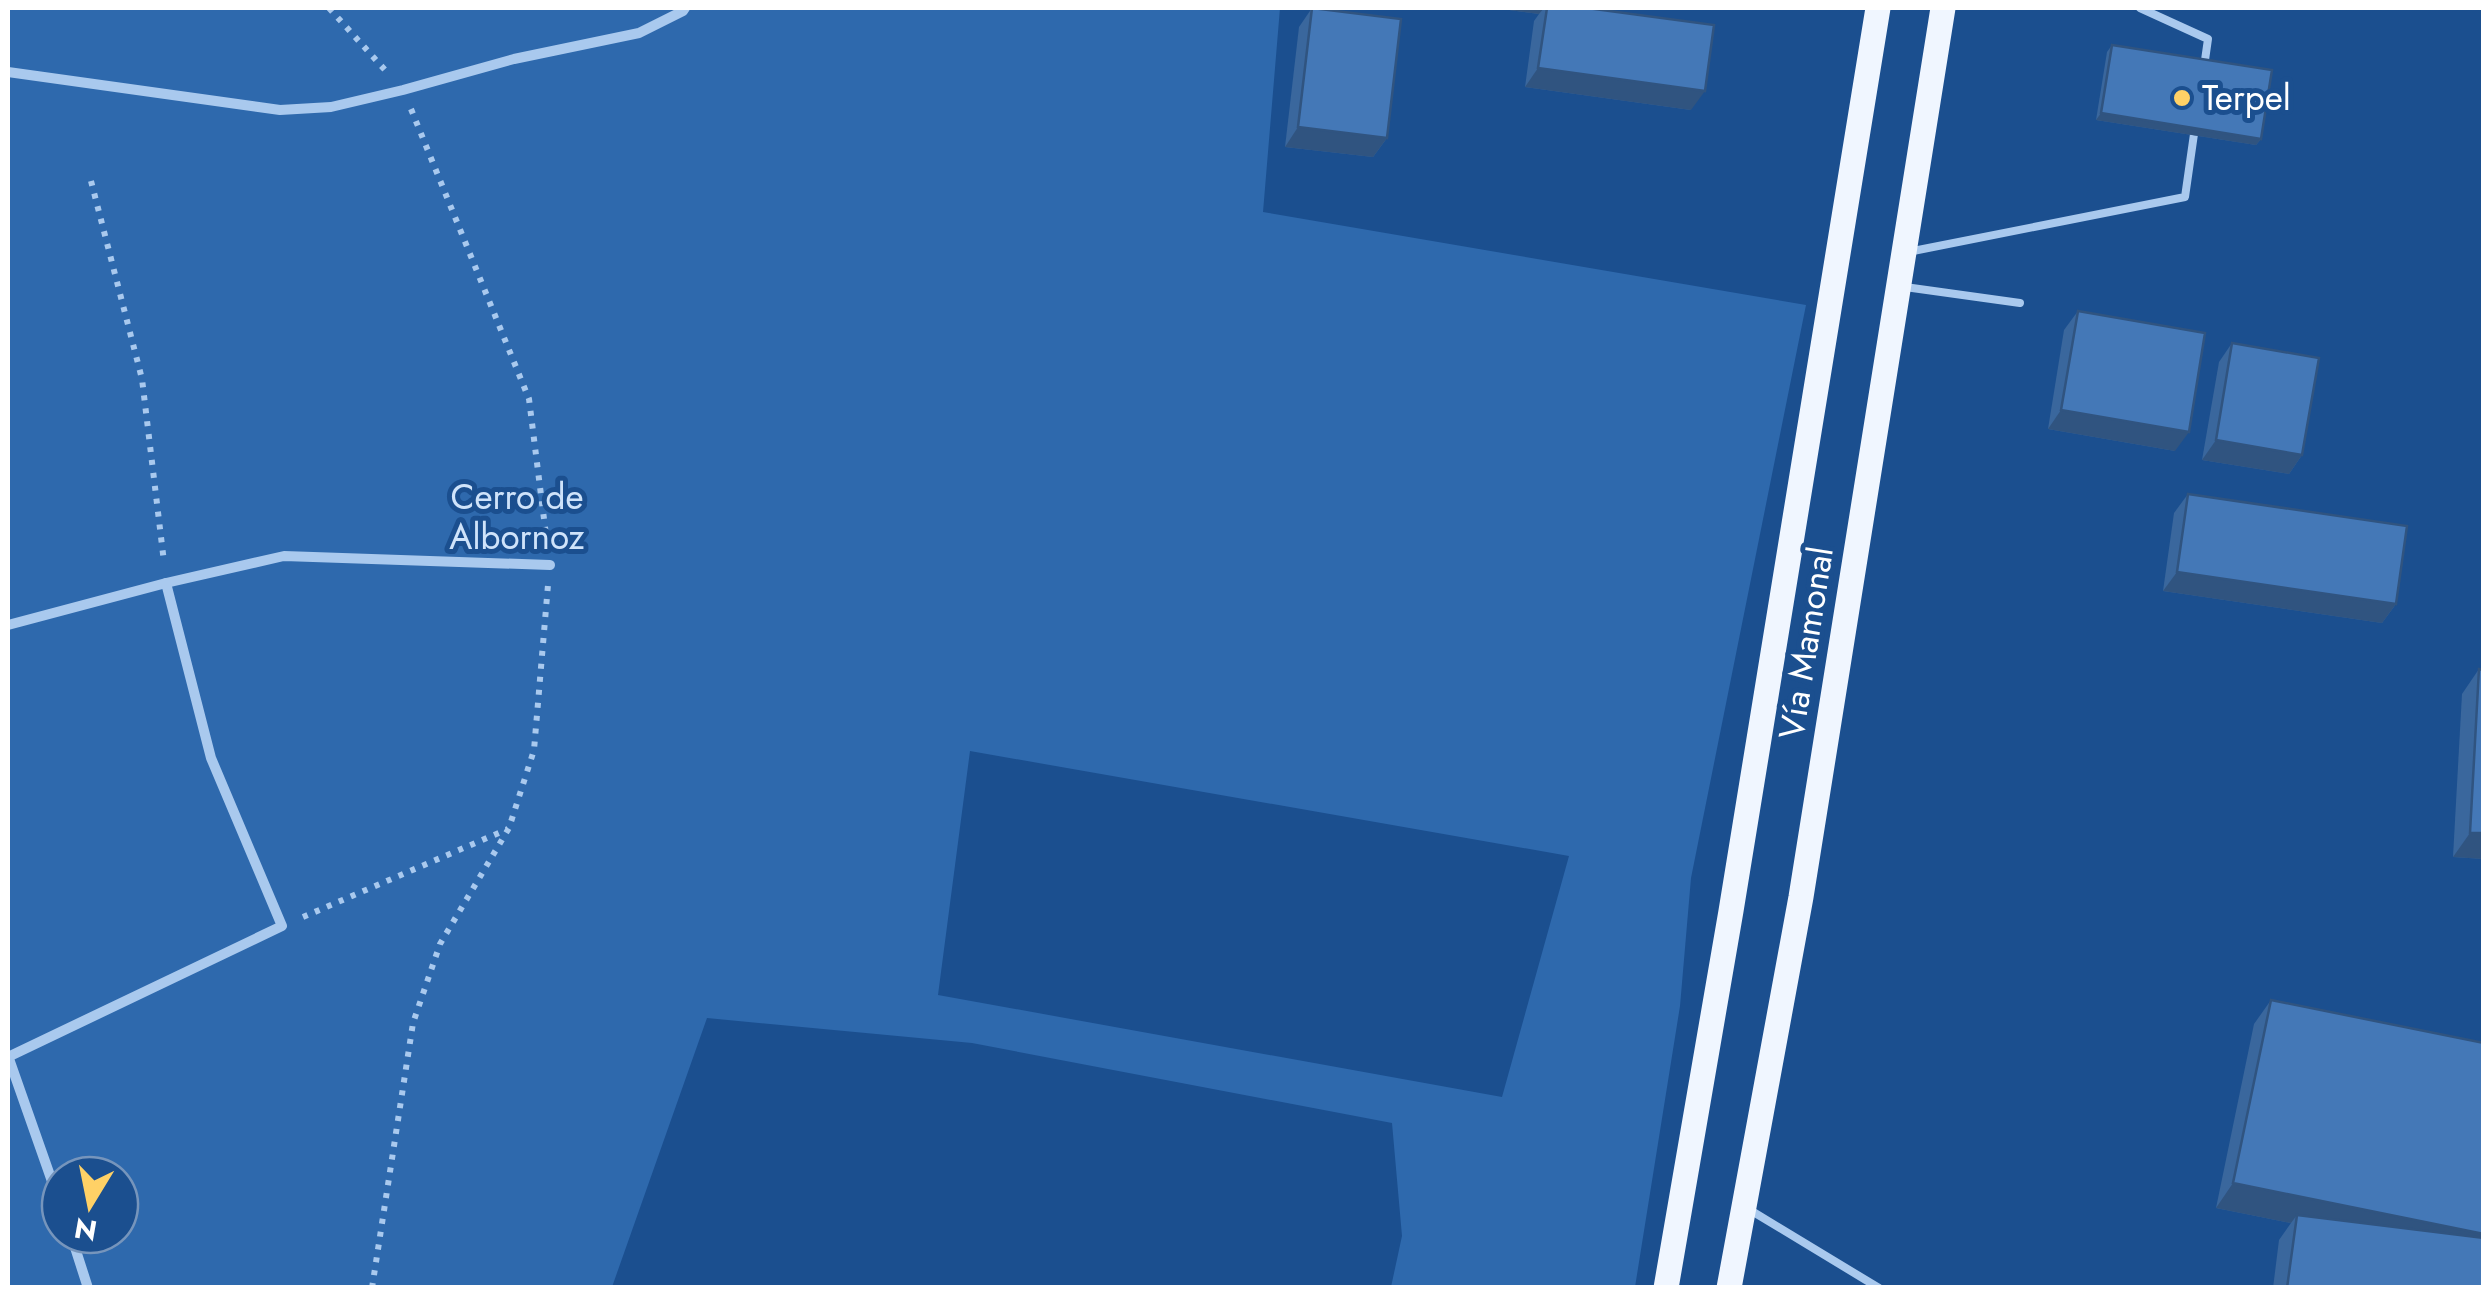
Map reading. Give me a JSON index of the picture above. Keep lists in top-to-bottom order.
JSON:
{
  "streets": {
    "main road": ["Vía Mamonal"]
  },
  "parks": ["Cerro de Albornoz"],
  "places": ["Terpel"],
  "north": "bottom"
}
